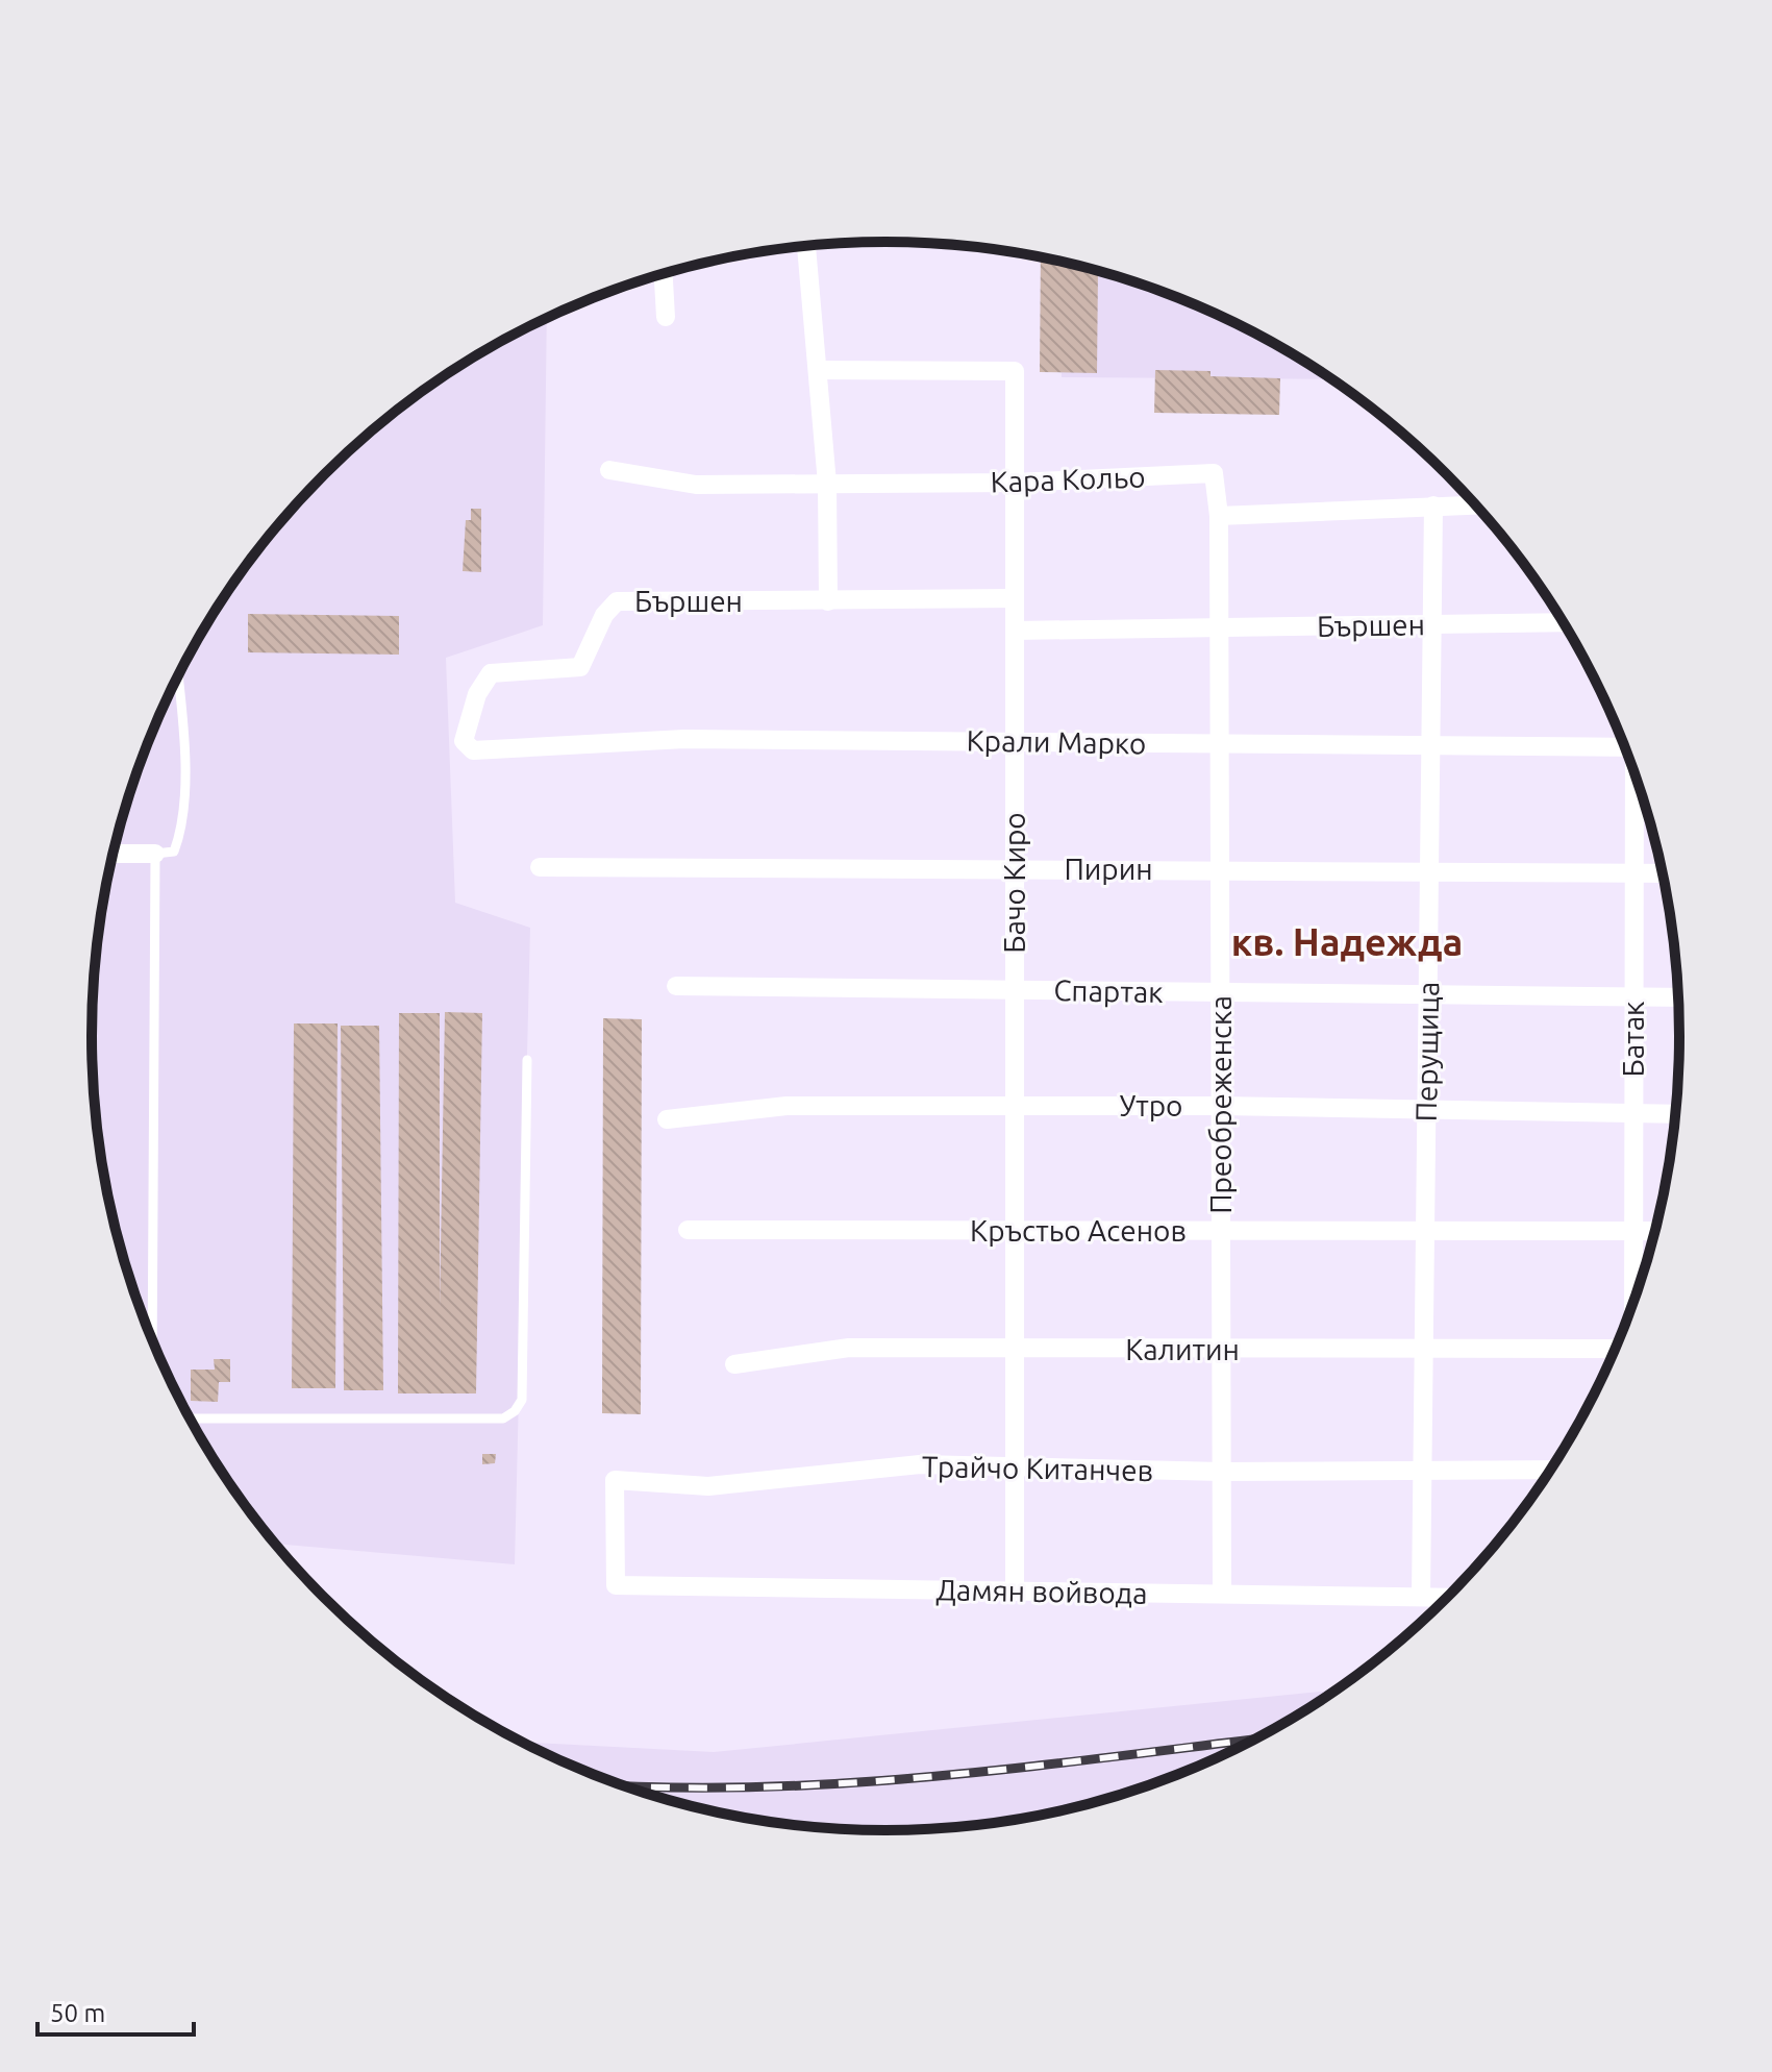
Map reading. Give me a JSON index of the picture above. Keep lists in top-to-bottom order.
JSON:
{
  "streets": {
    "street": [
      "Кара Кольо",
      "Бършен",
      "Крали Марко",
      "Пирин",
      "Бачо Киро",
      "Спартак",
      "Батак",
      "Перущица",
      "Преобреженска",
      "Утро",
      "Кръстьо Асенов",
      "Калитин",
      "Трайчо Китанчев",
      "Дамян войвода"
    ]
  },
  "crossings": [
    ["Кара Кольо", "Бачо Киро"],
    ["Кара Кольо", "Преобреженска"],
    ["Бършен", "Крали Марко"],
    ["Бършен", "Бачо Киро"],
    ["Бършен", "Перущица"],
    ["Бършен", "Преобреженска"],
    ["Крали Марко", "Бачо Киро"],
    ["Крали Марко", "Перущица"],
    ["Крали Марко", "Преобреженска"],
    ["Пирин", "Бачо Киро"],
    ["Пирин", "Батак"],
    ["Пирин", "Перущица"],
    ["Пирин", "Преобреженска"],
    ["Бачо Киро", "Спартак"],
    ["Бачо Киро", "Утро"],
    ["Бачо Киро", "Кръстьо Асенов"],
    ["Бачо Киро", "Калитин"],
    ["Бачо Киро", "Трайчо Китанчев"],
    ["Бачо Киро", "Дамян войвода"],
    ["Спартак", "Батак"],
    ["Спартак", "Перущица"],
    ["Спартак", "Преобреженска"],
    ["Батак", "Утро"],
    ["Батак", "Кръстьо Асенов"],
    ["Перущица", "Утро"],
    ["Перущица", "Кръстьо Асенов"],
    ["Перущица", "Калитин"],
    ["Перущица", "Трайчо Китанчев"],
    ["Перущица", "Дамян войвода"],
    ["Преобреженска", "Утро"],
    ["Преобреженска", "Кръстьо Асенов"],
    ["Преобреженска", "Калитин"],
    ["Преобреженска", "Трайчо Китанчев"],
    ["Преобреженска", "Дамян войвода"],
    ["Трайчо Китанчев", "Дамян войвода"]
  ],
  "districts": ["кв. Надежда"],
  "scale_bar": "50 m"
}
